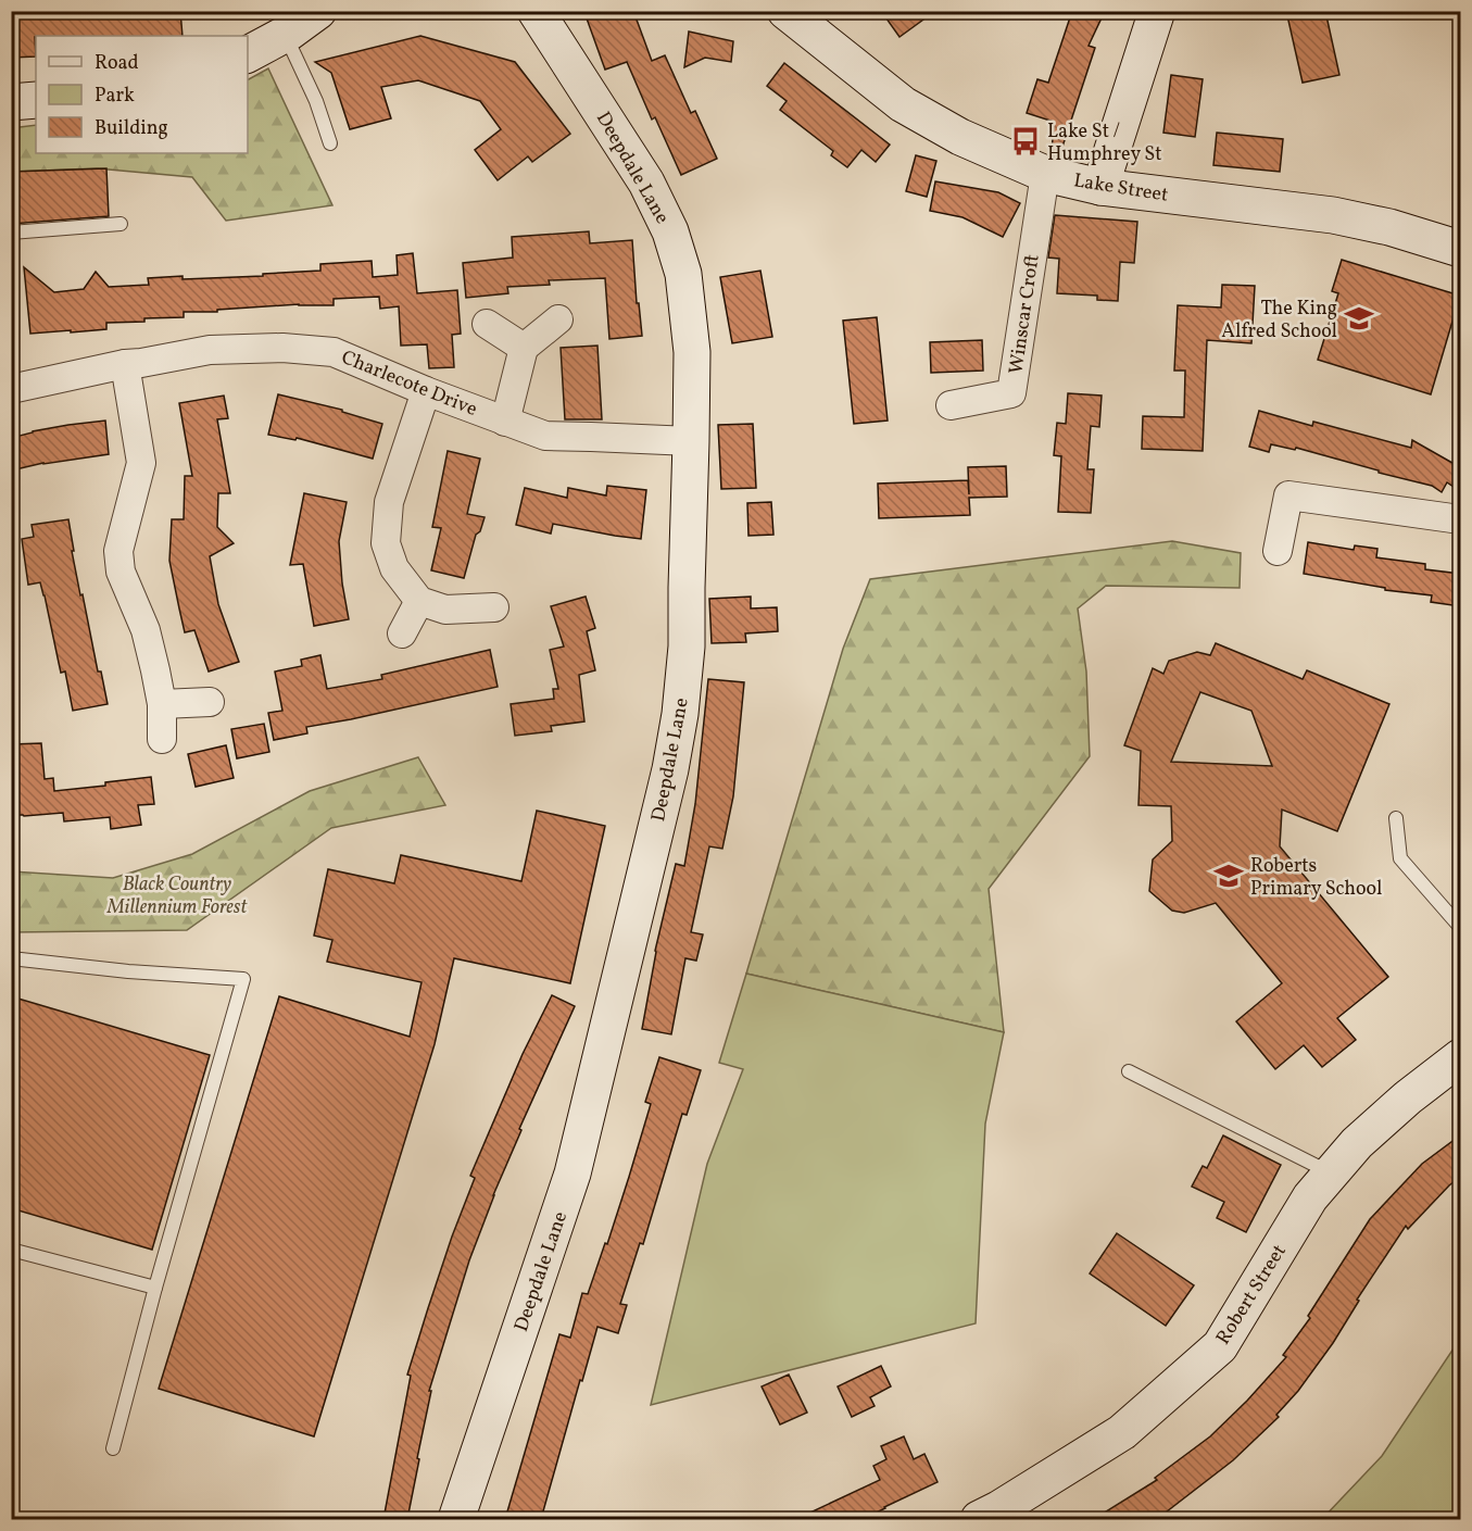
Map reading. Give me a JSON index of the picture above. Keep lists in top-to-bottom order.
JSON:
{
  "streets": {
    "street": [
      "Deepdale Lane",
      "Lake Street",
      "Winscar Croft",
      "Charlecote Drive",
      "Robert Street"
    ]
  },
  "crossings": [
    ["Deepdale Lane", "Charlecote Drive"],
    ["Lake Street", "Winscar Croft"]
  ],
  "parks": ["Black Country Millennium Forest"],
  "places": {
    "bus stop": ["Lake St / Humphrey St"],
    "school or university": ["The King Alfred School", "Roberts Primary School"]
  },
  "legend": ["Road", "Park", "Building"]
}
